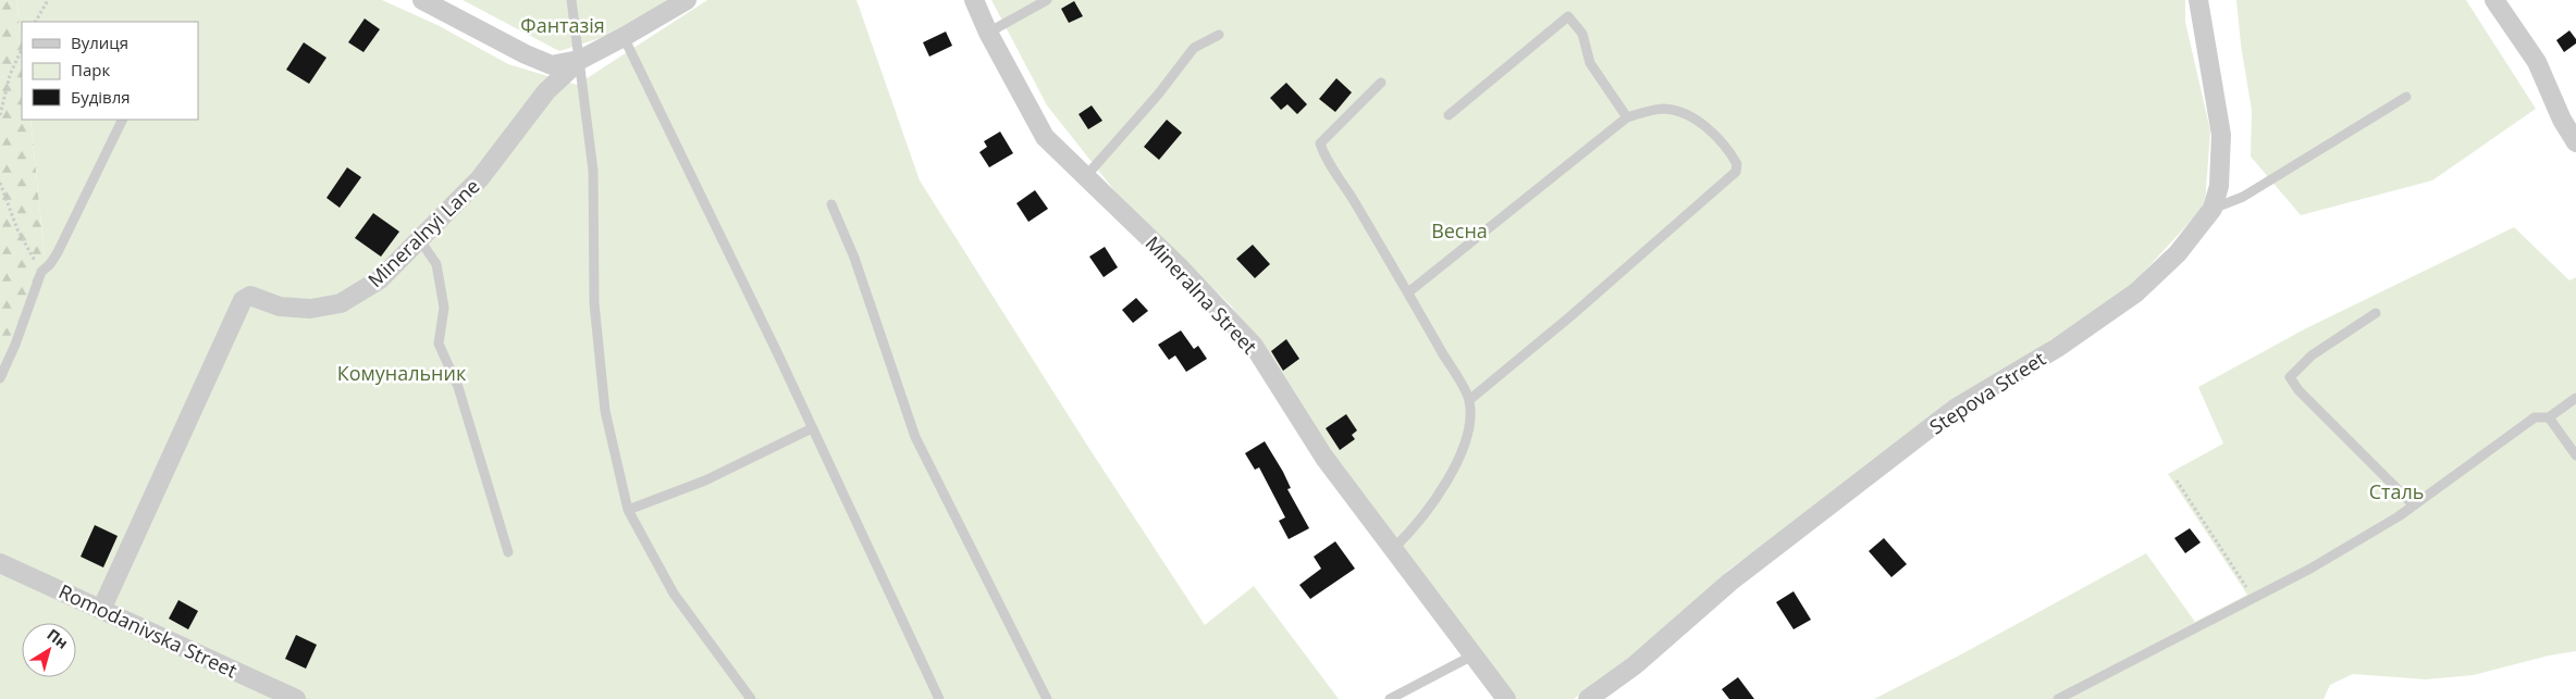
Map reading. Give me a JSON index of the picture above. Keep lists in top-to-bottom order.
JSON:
{
  "streets": {
    "street": [
      "Mineralnyi Lane",
      "Mineralna Street",
      "Stepova Street",
      "Romodanivska Street"
    ]
  },
  "crossings": [
    ["Mineralnyi Lane", "Romodanivska Street"]
  ],
  "parks": [
    "Фантазія",
    "Весна",
    "Комунальник",
    "Сталь"
  ],
  "legend": ["Вулиця", "Парк", "Будівля"],
  "north": "top right"
}
